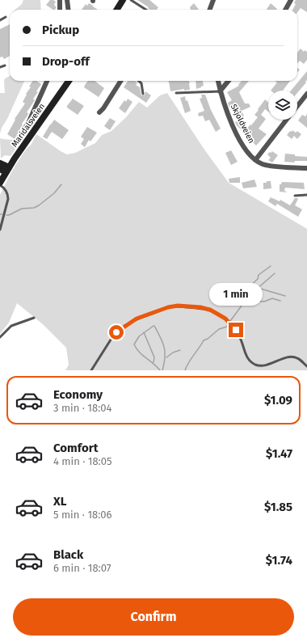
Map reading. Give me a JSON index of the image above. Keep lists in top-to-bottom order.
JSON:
{
  "streets": {
    "main road": ["Maridalsveien"],
    "street": ["Skjoldveien"]
  },
  "page": {
    "banner": ["Pickup", "Drop-off"],
    "bubble": "1 min",
    "list": [
      {
        "name": "Economy",
        "note": "3 min · 18:04",
        "value": "$1.09"
      },
      {
        "name": "Comfort",
        "note": "4 min · 18:05",
        "value": "$1.47"
      },
      {
        "name": "XL",
        "note": "5 min · 18:06",
        "value": "$1.85"
      },
      {
        "name": "Black",
        "note": "6 min · 18:07",
        "value": "$1.74"
      }
    ],
    "buttons": "Confirm"
  }
}
